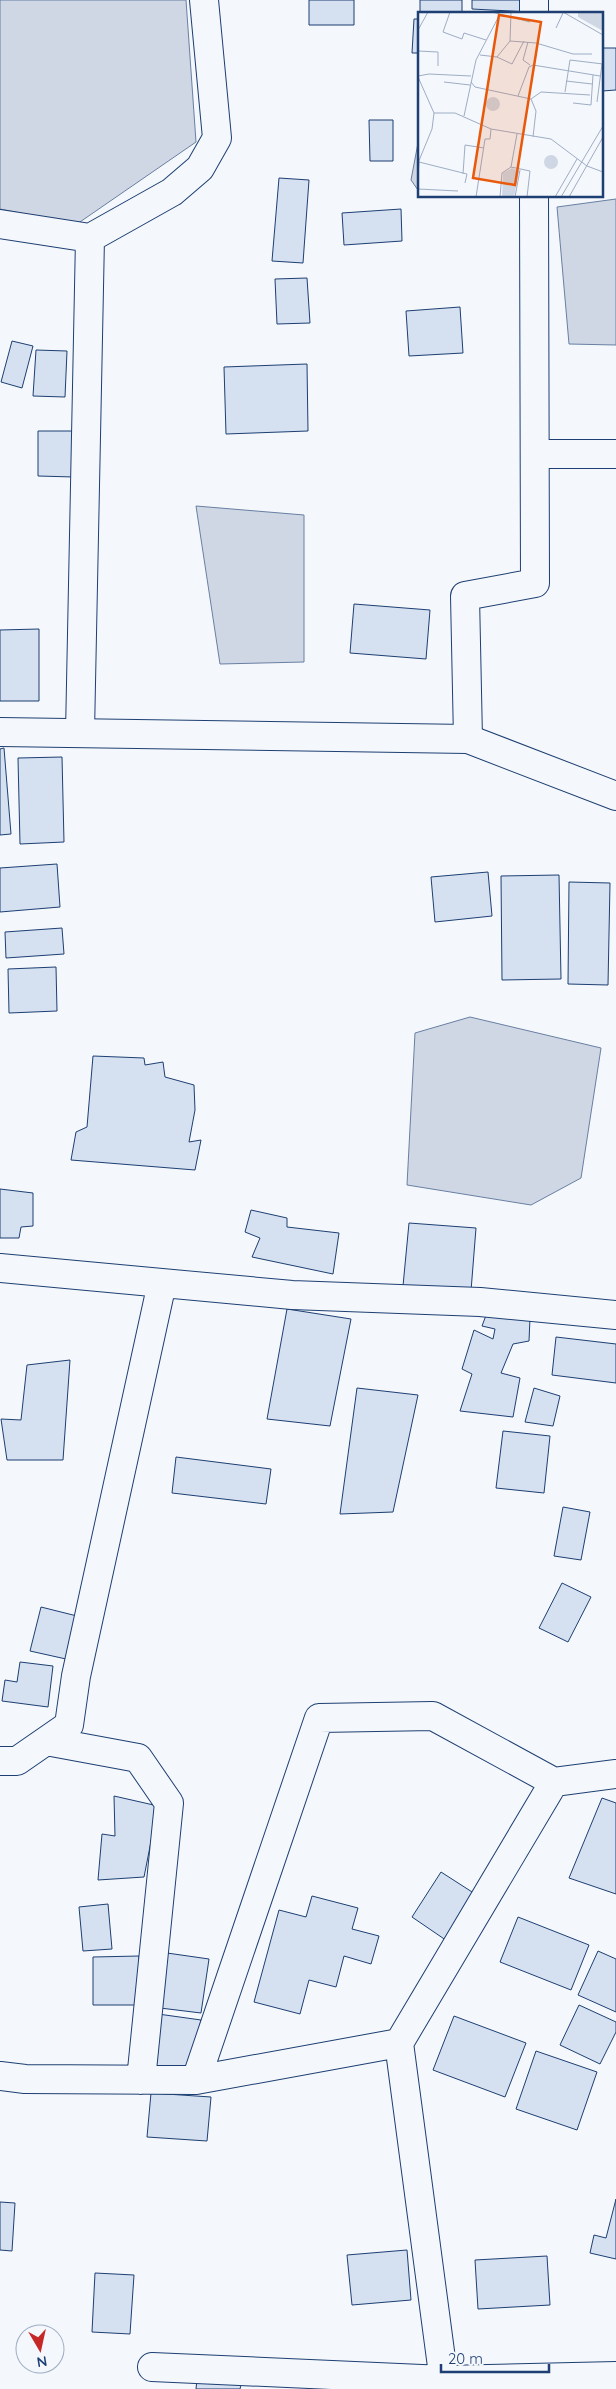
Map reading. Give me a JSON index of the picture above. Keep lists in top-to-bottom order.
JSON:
{
  "scale_bar": "20 m",
  "north": "bottom"
}
